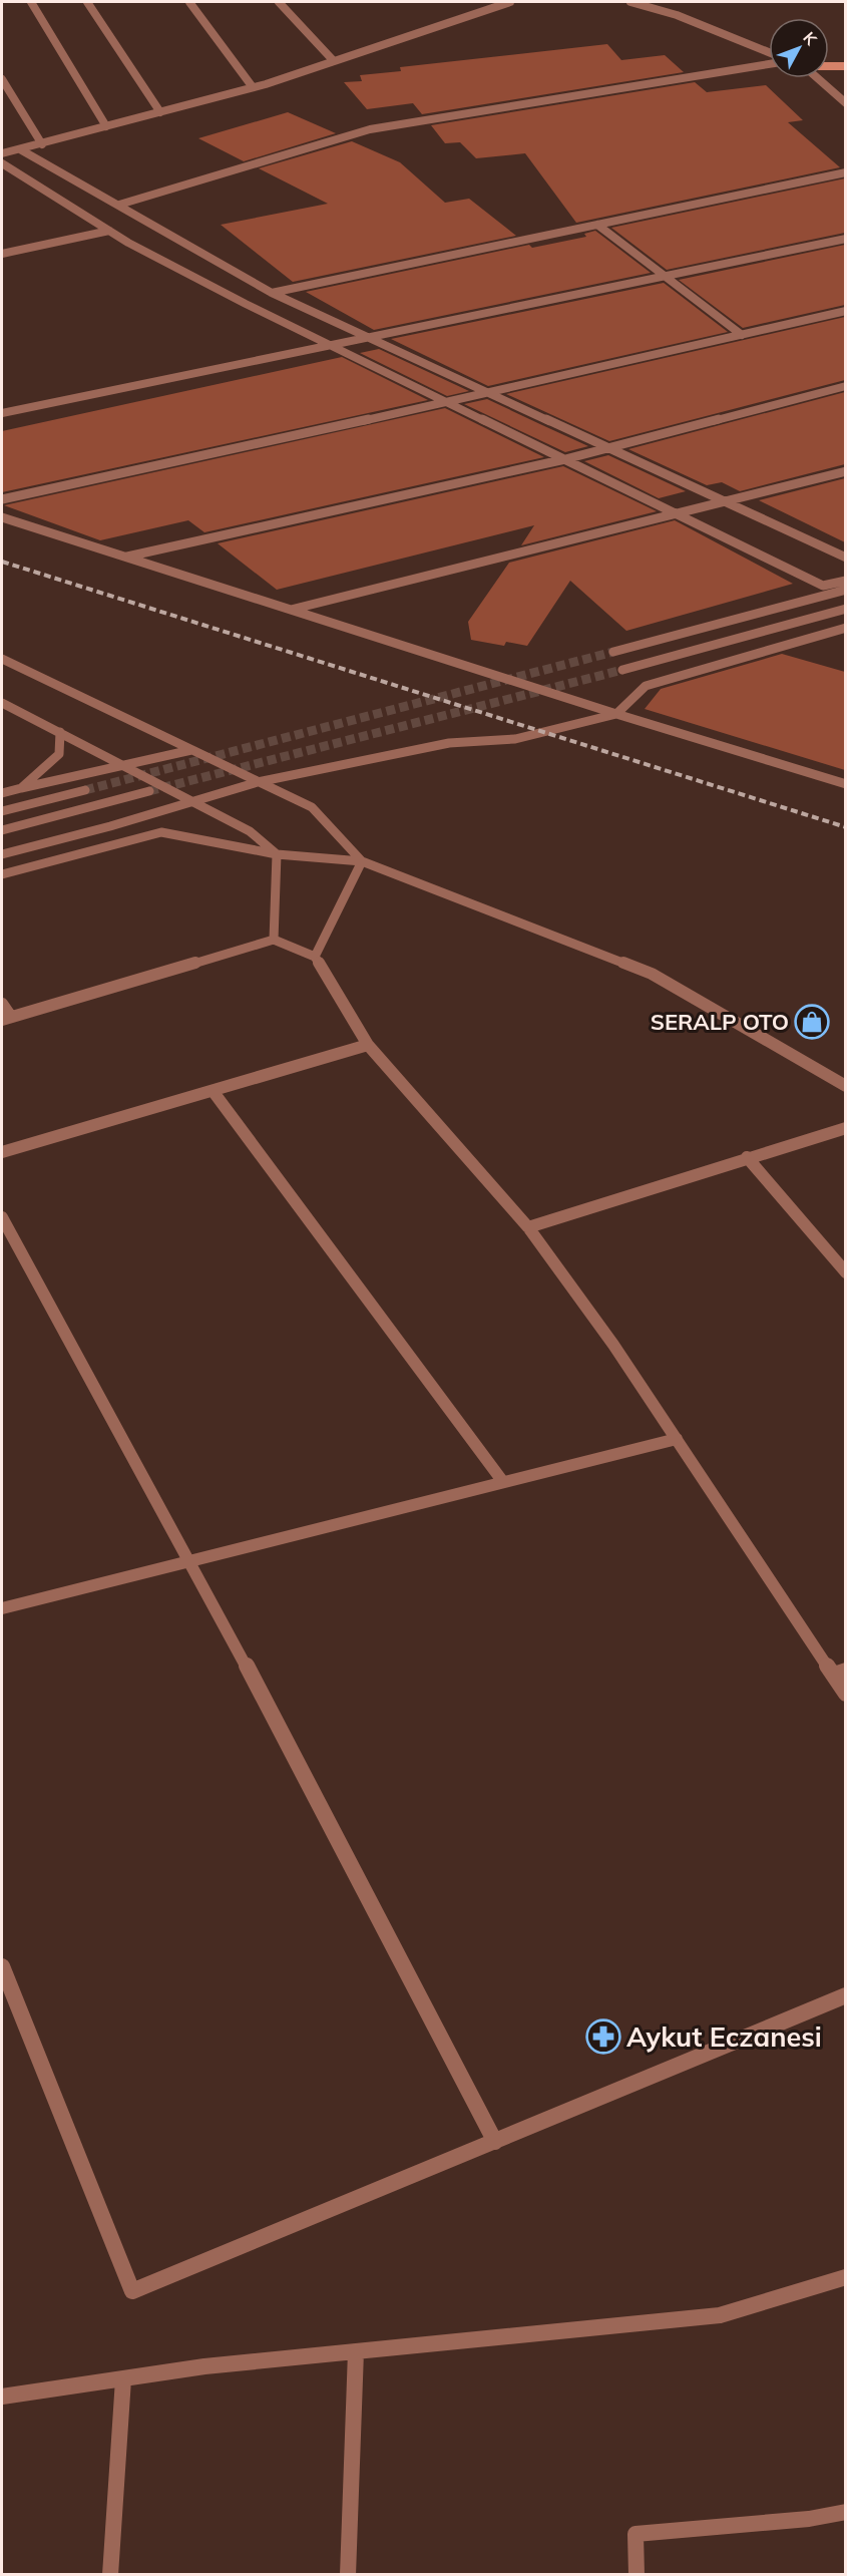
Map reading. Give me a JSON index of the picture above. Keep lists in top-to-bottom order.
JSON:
{
  "places": {
    "shop": ["SERALP OTO"],
    "pharmacy": ["Aykut Eczanesi"]
  },
  "north": "top right"
}
